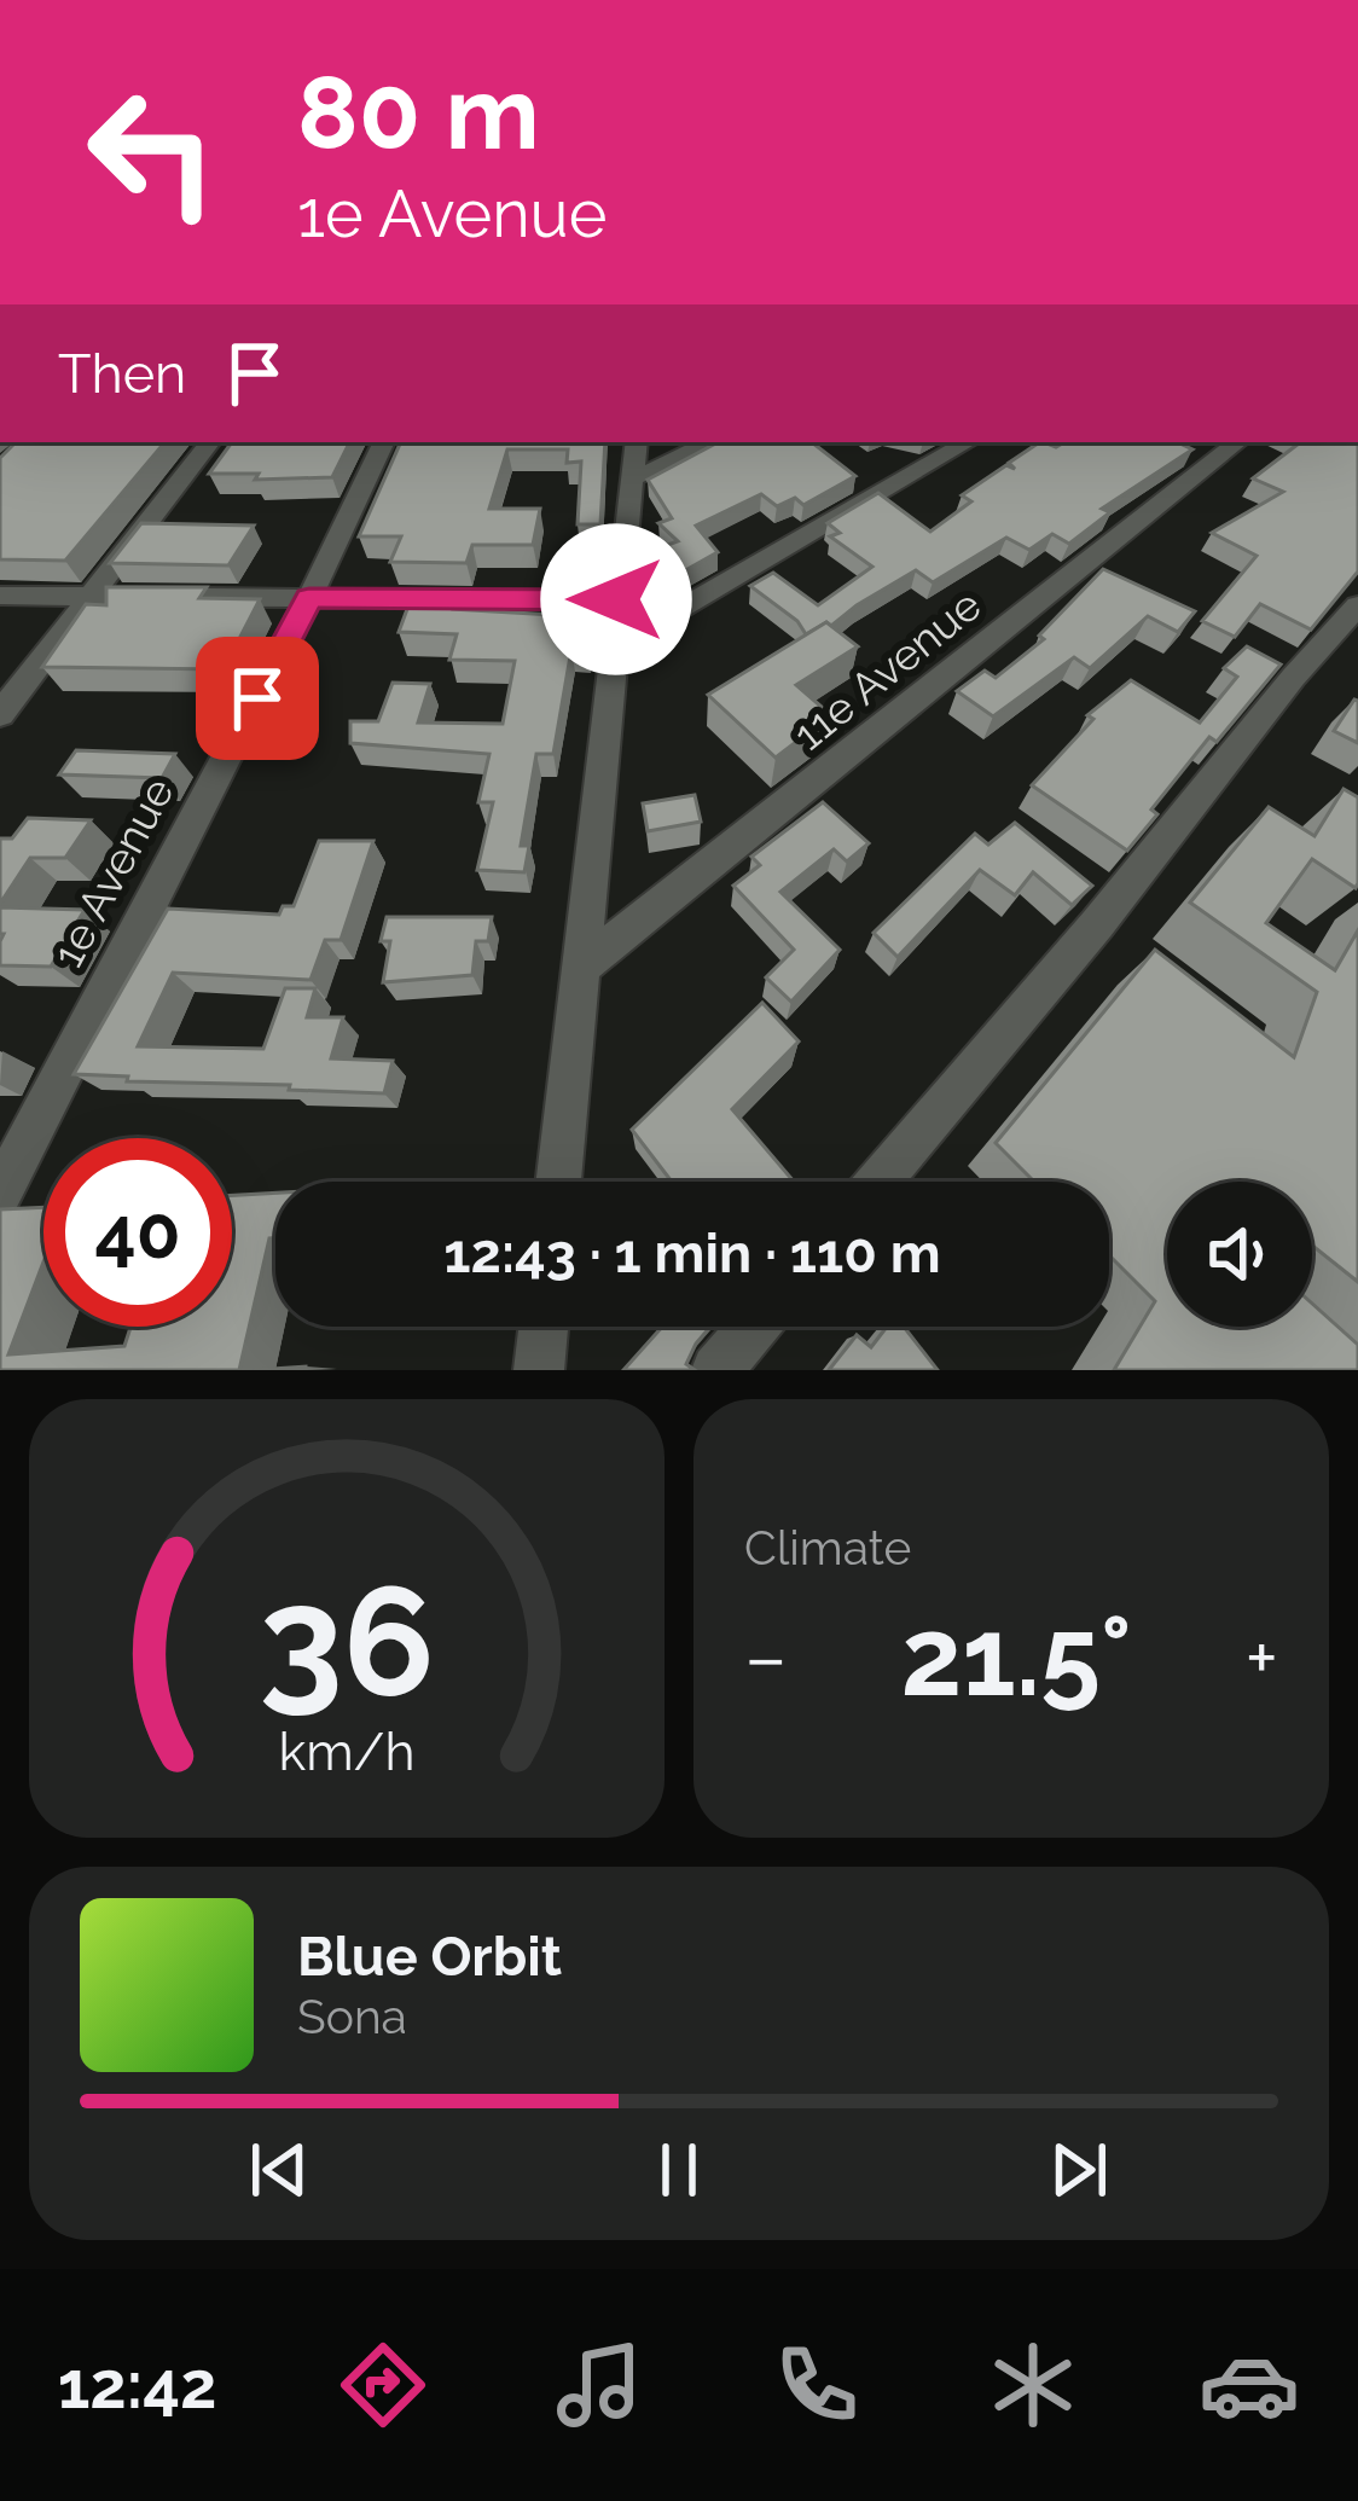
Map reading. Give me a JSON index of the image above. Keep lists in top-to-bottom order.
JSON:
{
  "streets": {
    "street": ["11e Avenue", "1e Avenue"]
  },
  "page": {
    "turn": ["80 m", "1e Avenue"],
    "then": "Then",
    "limit": "40",
    "trip": "12:43 · 1 min · 110 m",
    "tile": "Climate",
    "heat": ["−", "21.5°", "+"],
    "song": ["Blue Orbit", "Sona"],
    "tabs": "12:42",
    "gauge": ["36", "km/h"]
  }
}
